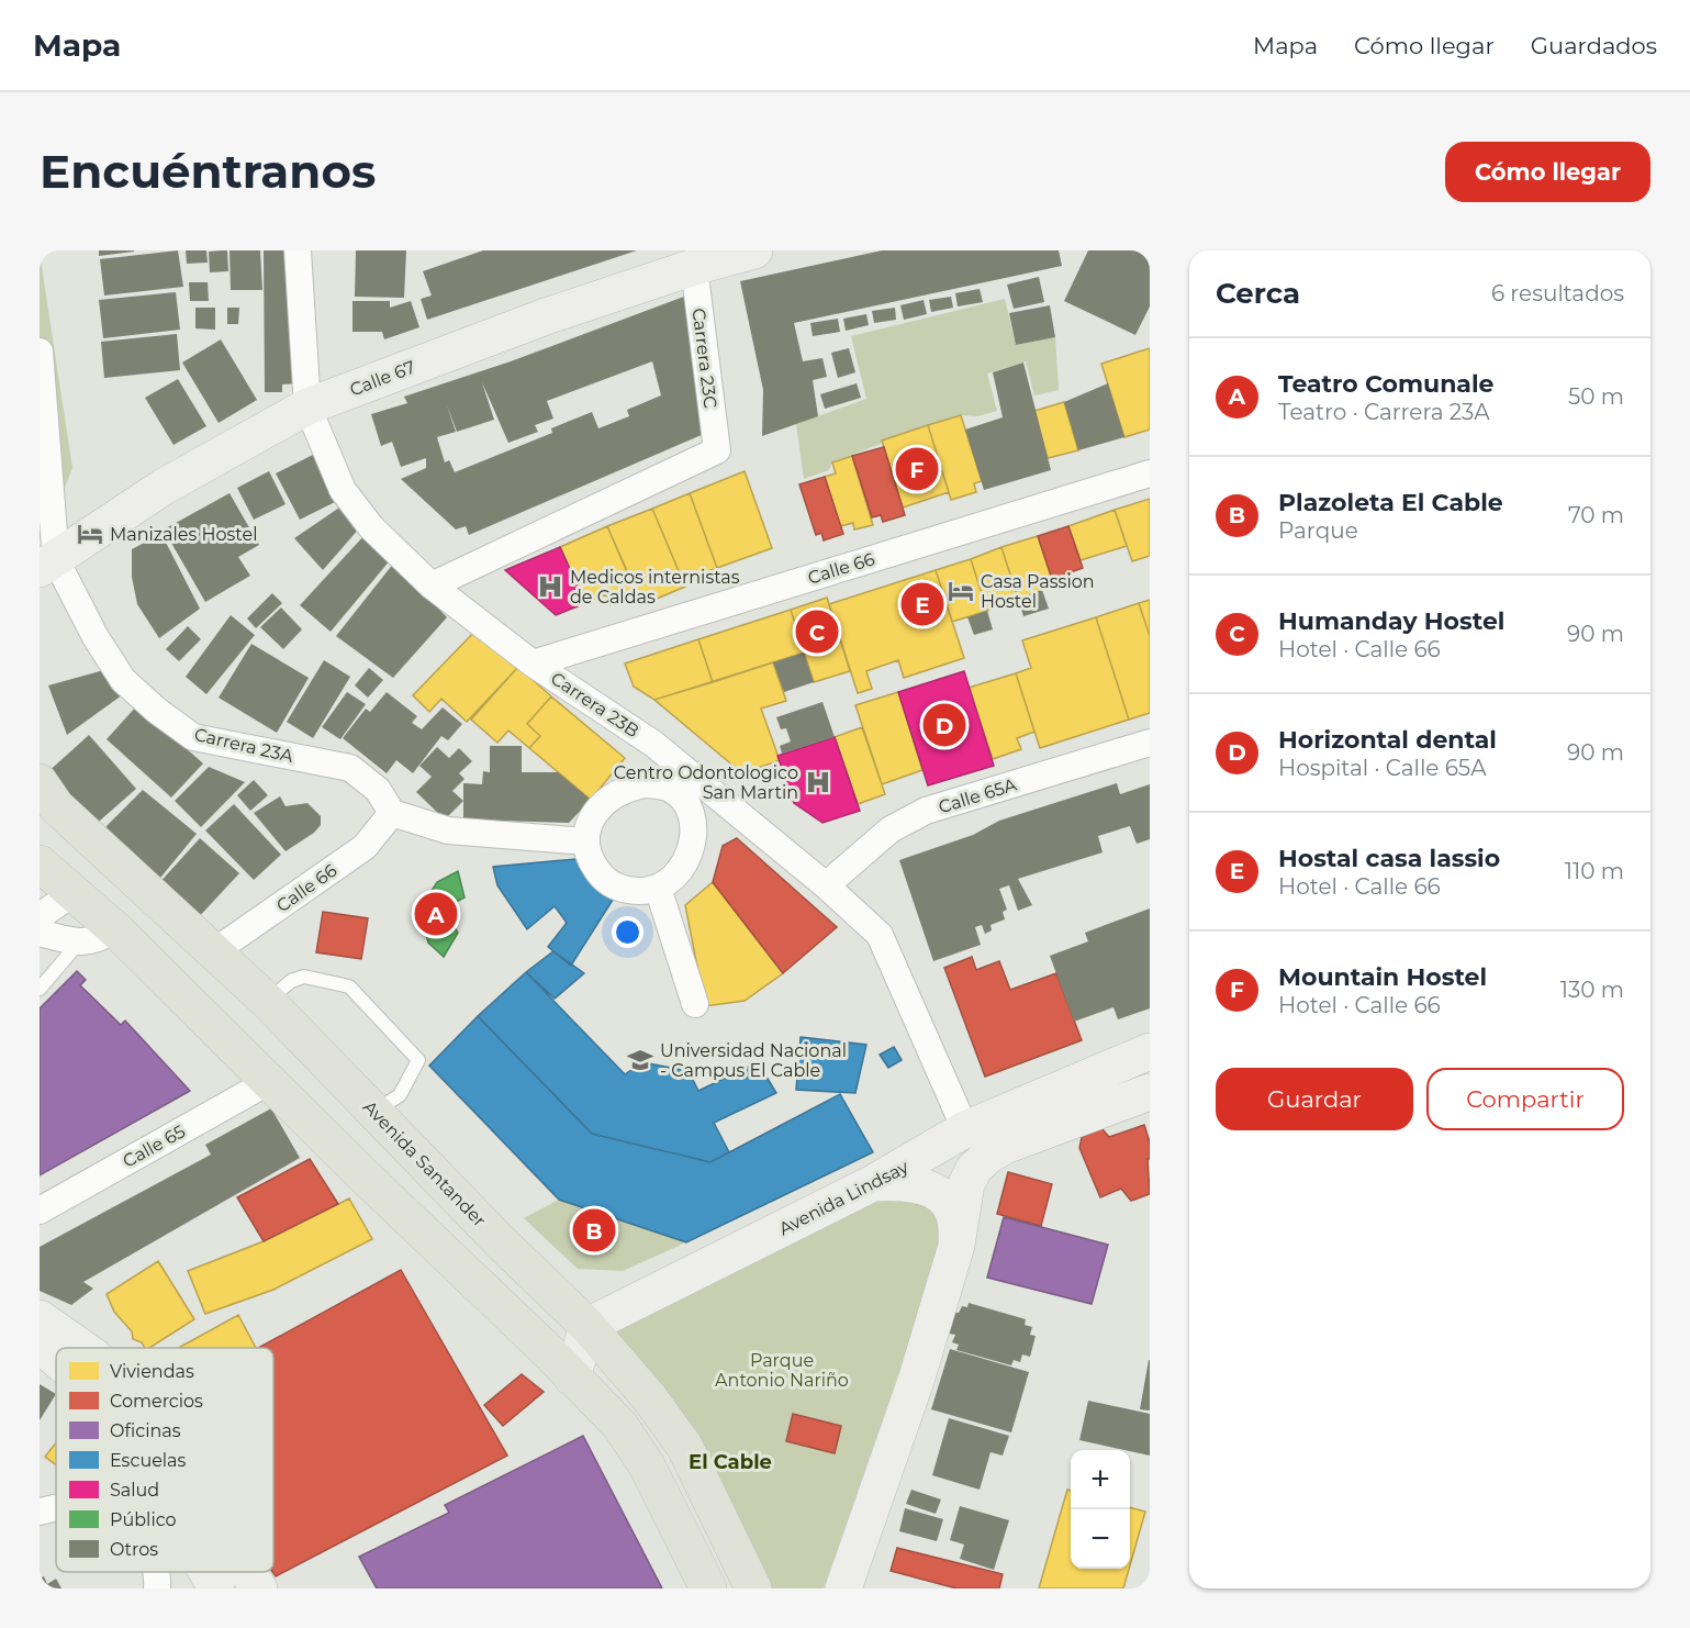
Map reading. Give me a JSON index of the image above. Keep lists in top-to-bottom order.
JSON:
{
  "streets": {
    "main road": ["Calle 67", "Avenida Santander", "Avenida Lindsay"],
    "street": [
      "Carrera 23C",
      "Calle 66",
      "Carrera 23B",
      "Carrera 23A",
      "Calle 65A",
      "Calle 65"
    ]
  },
  "crossings": [
    ["Carrera 23C", "Calle 67"],
    ["Carrera 23C", "Carrera 23B"],
    ["Calle 67", "Carrera 23B"],
    ["Calle 67", "Carrera 23A"],
    ["Calle 66", "Carrera 23B"],
    ["Calle 66", "Carrera 23A"],
    ["Calle 66", "Avenida Santander"],
    ["Carrera 23B", "Calle 65A"],
    ["Carrera 23B", "Avenida Lindsay"],
    ["Avenida Santander", "Avenida Lindsay"]
  ],
  "districts": ["El Cable"],
  "parks": ["Parque Antonio Nariño"],
  "places": {
    "hotel": ["Manizales Hostel", "Casa Passion Hostel"],
    "hospital": ["Medicos internistas de Caldas", "Centro Odontologico San Martin"],
    "school or university": ["Universidad Nacional - Campus El Cable"]
  },
  "legend": [
    "Viviendas",
    "Comercios",
    "Oficinas",
    "Escuelas",
    "Salud",
    "Público",
    "Otros"
  ],
  "page": {
    "header": "Mapa",
    "nav": ["Mapa", "Cómo llegar", "Guardados"],
    "buttons": [
      "Cómo llegar",
      ["Guardar", "Compartir"]
    ],
    "title": "Encuéntranos",
    "heading": ["Cerca", "6 resultados"],
    "list": [
      {
        "mark": "A",
        "name": "Teatro Comunale",
        "note": "Teatro · Carrera 23A",
        "value": "50 m"
      },
      {
        "mark": "B",
        "name": "Plazoleta El Cable",
        "note": "Parque",
        "value": "70 m"
      },
      {
        "mark": "C",
        "name": "Humanday Hostel",
        "note": "Hotel · Calle 66",
        "value": "90 m"
      },
      {
        "mark": "D",
        "name": "Horizontal dental",
        "note": "Hospital · Calle 65A",
        "value": "90 m"
      },
      {
        "mark": "E",
        "name": "Hostal casa lassio",
        "note": "Hotel · Calle 66",
        "value": "110 m"
      },
      {
        "mark": "F",
        "name": "Mountain Hostel",
        "note": "Hotel · Calle 66",
        "value": "130 m"
      }
    ],
    "pins": [
      "F",
      "E",
      "C",
      "D",
      "A",
      "B"
    ],
    "map_buttons": ["+", "−"]
  }
}
